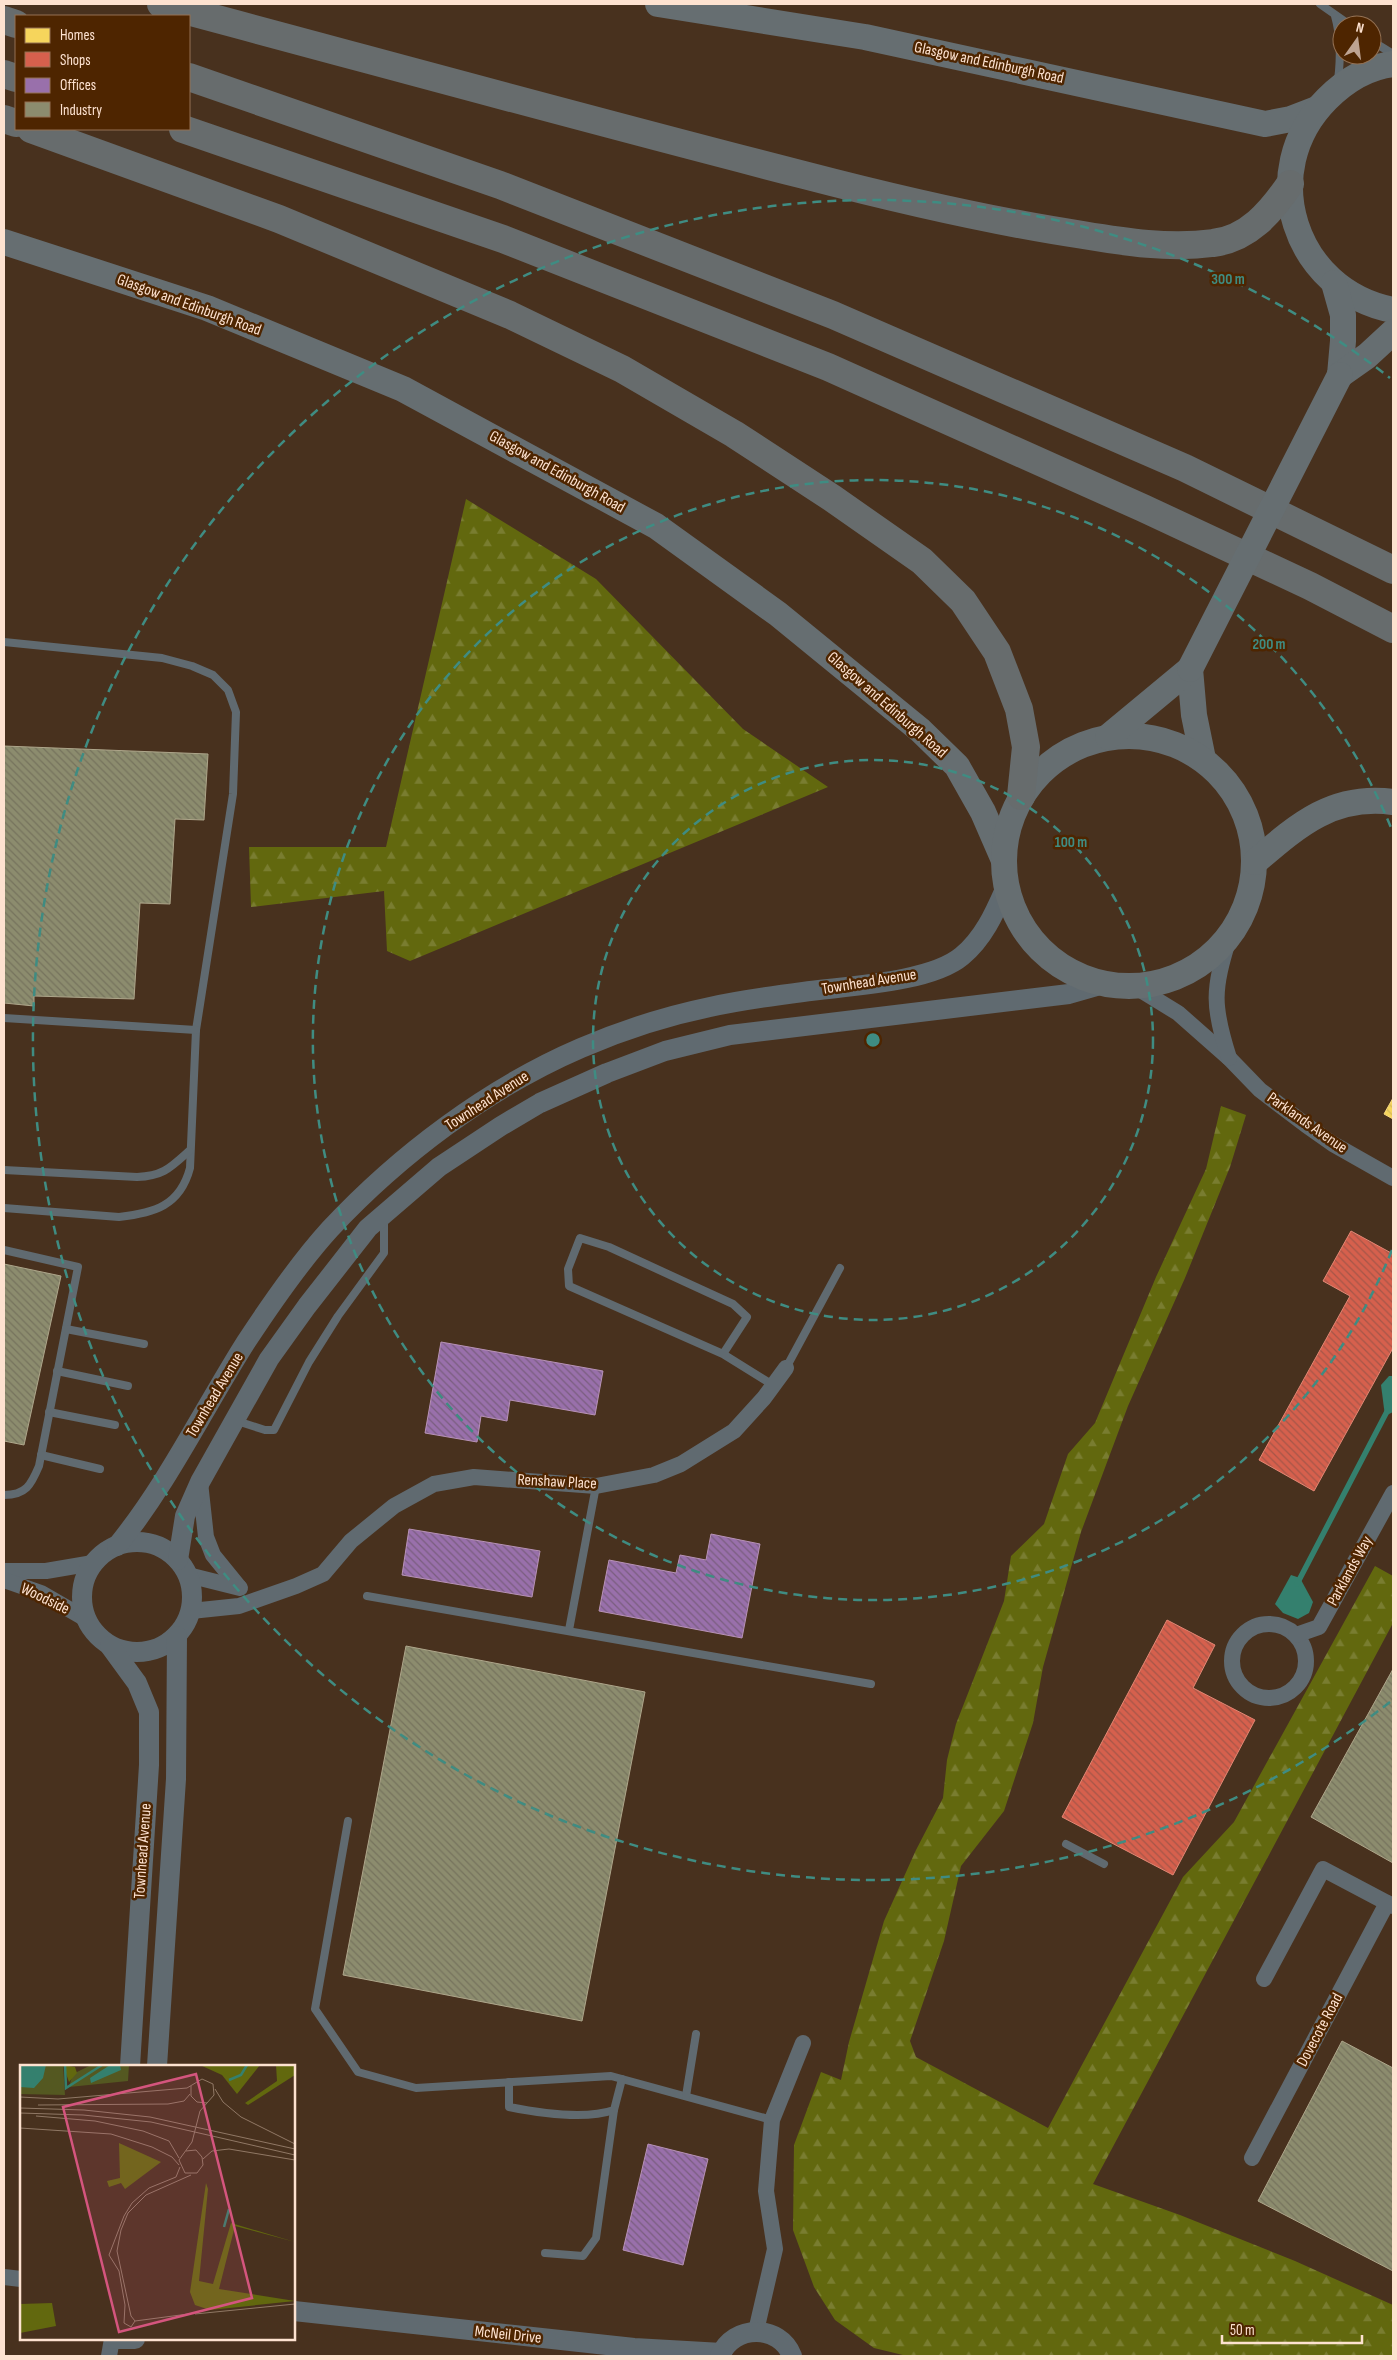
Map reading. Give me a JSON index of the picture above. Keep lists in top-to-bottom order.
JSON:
{
  "streets": {
    "highway": ["Glasgow and Edinburgh Road"],
    "street": [
      "Townhead Avenue",
      "Parklands Avenue",
      "Renshaw Place",
      "Parklands Way",
      "Woodside",
      "Dovecote Road",
      "McNeil Drive"
    ]
  },
  "crossings": [
    ["Townhead Avenue", "Renshaw Place"],
    ["Townhead Avenue", "Woodside"],
    ["Renshaw Place", "Woodside"]
  ],
  "legend": [
    "Homes",
    "Shops",
    "Offices",
    "Industry"
  ],
  "scale_bar": "50 m",
  "north": "top",
  "rings": ["300 m", "200 m", "100 m"]
}
